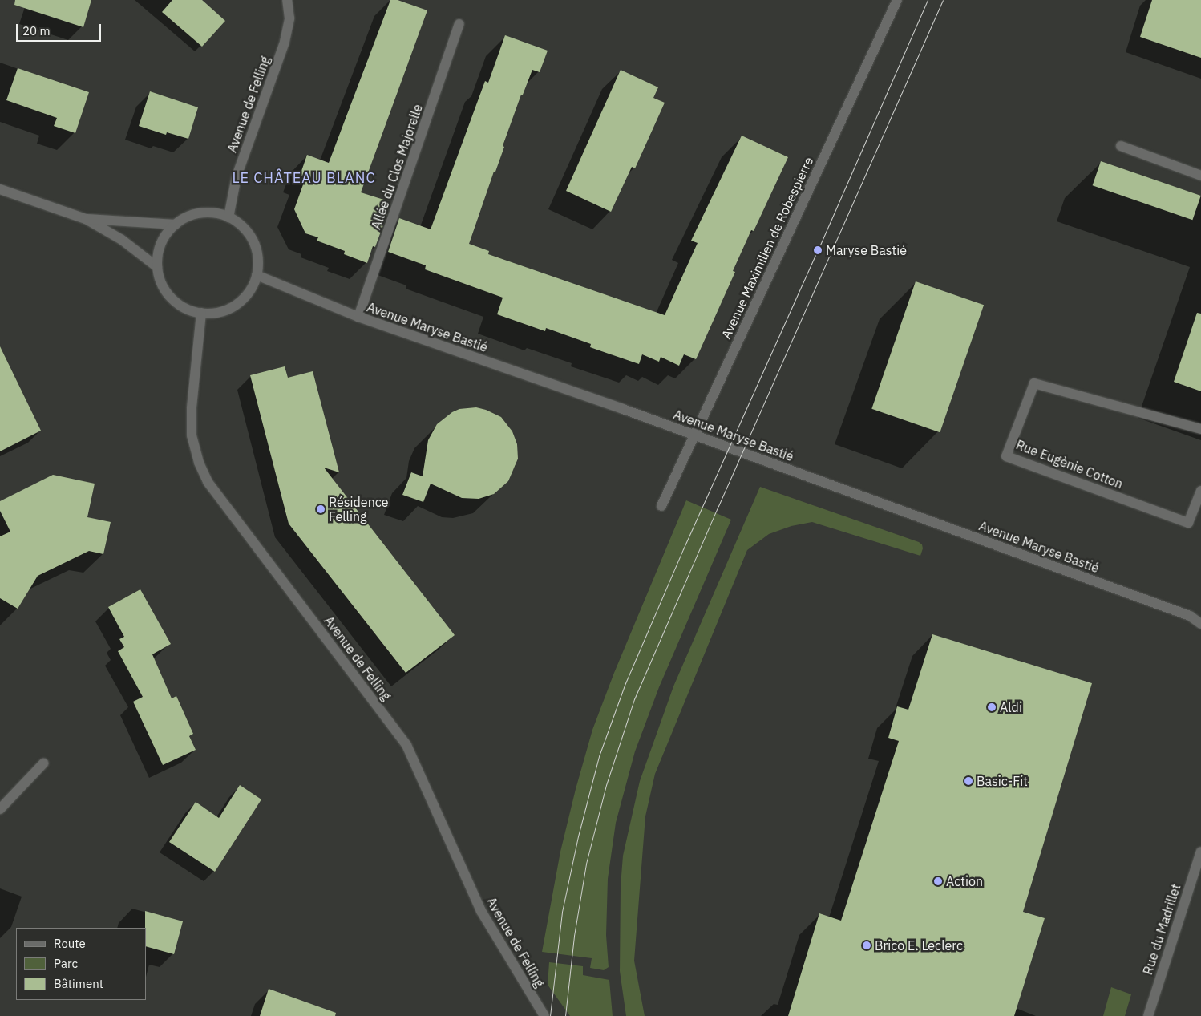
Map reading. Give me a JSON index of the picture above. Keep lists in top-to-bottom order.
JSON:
{
  "streets": {
    "street": [
      "Avenue de Felling",
      "Allée du Clos Majorelle",
      "Avenue Maximilien de Robespierre",
      "Avenue Maryse Bastié",
      "Rue Eugènie Cotton",
      "Rue du Madrillet"
    ]
  },
  "crossings": [
    ["Avenue de Felling", "Avenue Maryse Bastié"],
    ["Allée du Clos Majorelle", "Avenue Maryse Bastié"],
    ["Avenue Maximilien de Robespierre", "Avenue Maryse Bastié"]
  ],
  "districts": ["LE CHÂTEAU BLANC"],
  "places": [
    "Maryse Bastié",
    "Résidence Felling",
    "Aldi",
    "Basic-Fit",
    "Action",
    "Brico E. Leclerc"
  ],
  "legend": ["Route", "Parc", "Bâtiment"],
  "scale_bar": "20 m"
}
